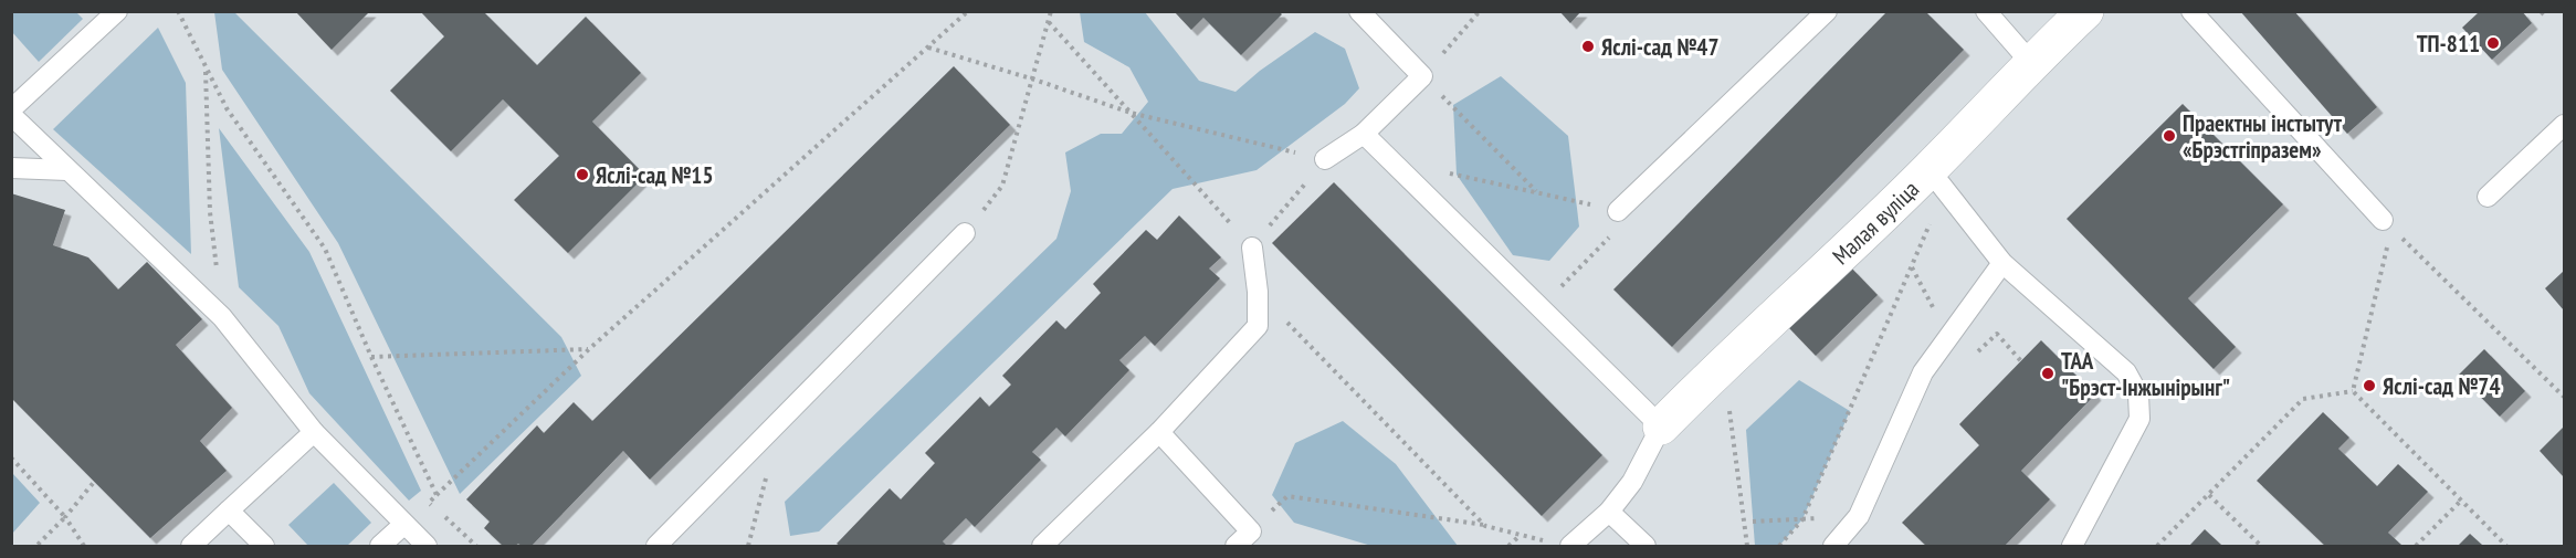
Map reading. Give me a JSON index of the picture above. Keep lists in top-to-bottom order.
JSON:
{
  "streets": {
    "street": ["Малая вуліца"]
  },
  "places": [
    "ТП-811",
    "Яслі-сад №47",
    "Праектны інстытут «Брэстгіпразем»",
    "Яслі-сад №15",
    "ТАА \"Брэст-Інжынірынг\"",
    "Яслі-сад №74"
  ]
}
